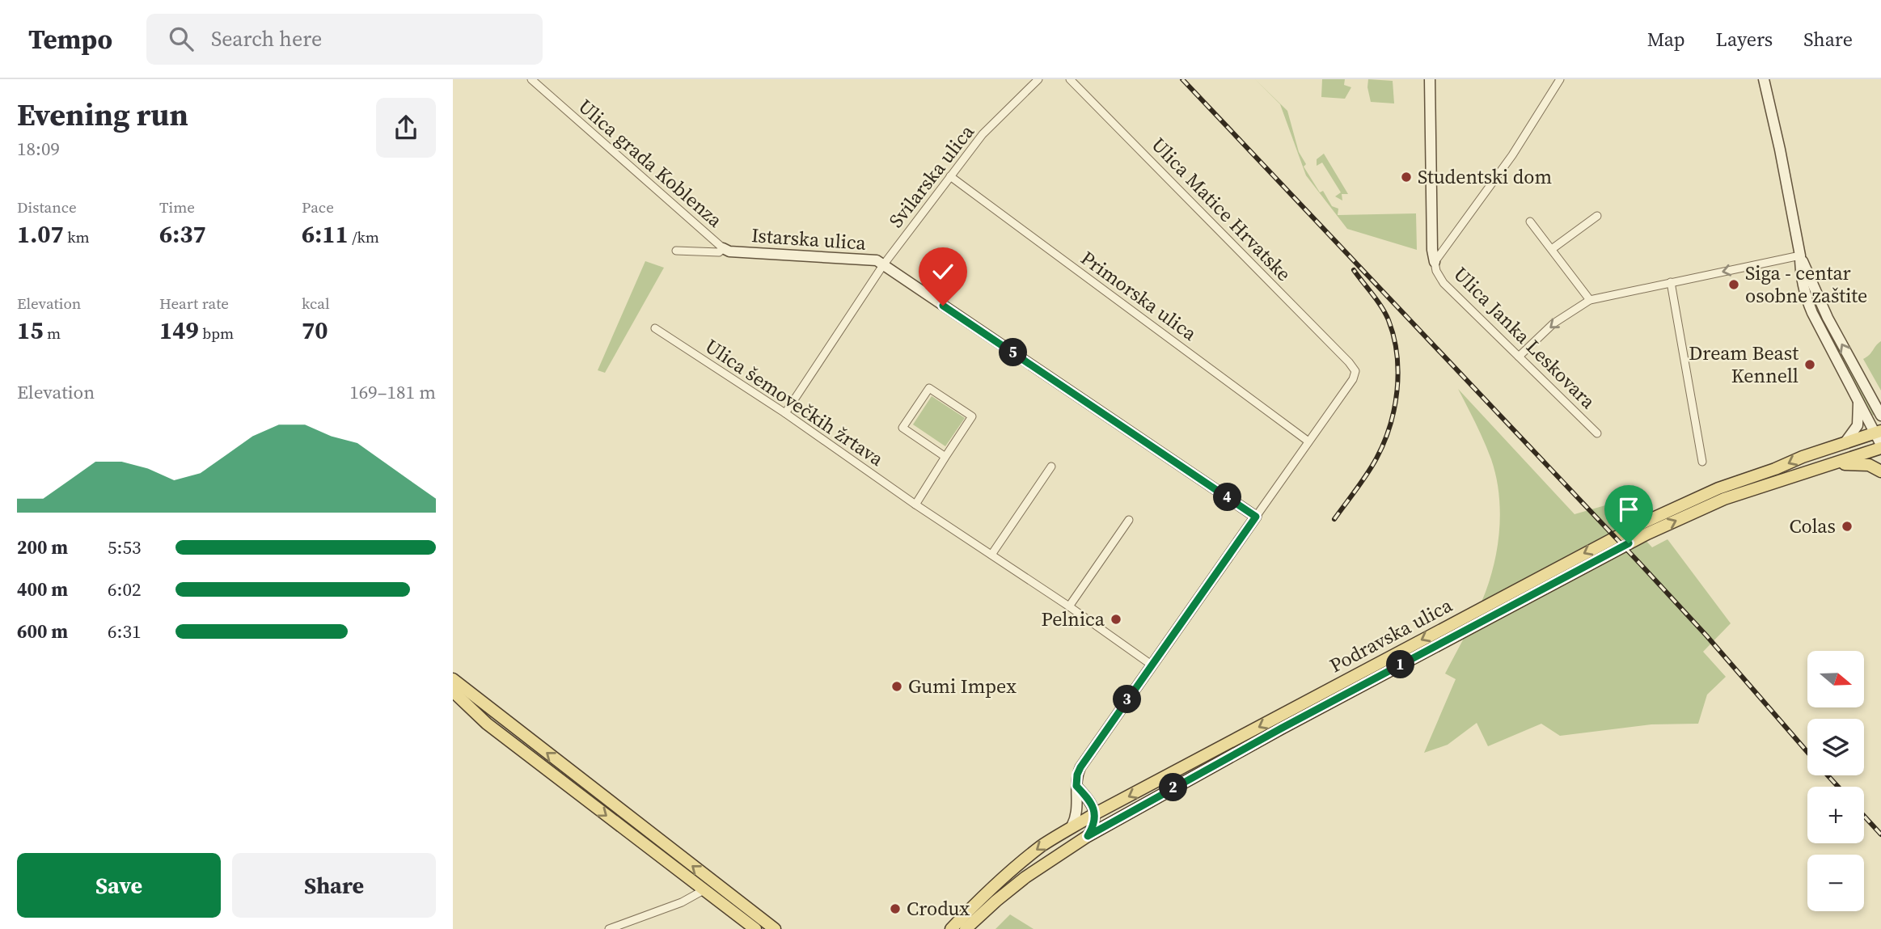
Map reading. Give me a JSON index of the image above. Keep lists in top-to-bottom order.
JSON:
{
  "streets": {
    "main road": ["Podravska ulica"],
    "street": [
      "Ulica grada Koblenza",
      "Svilarska ulica",
      "Ulica Matice Hrvatske",
      "Istarska ulica",
      "Primorska ulica",
      "Ulica Janka Leskovara",
      "Ulica šemovečkih žrtava"
    ]
  },
  "crossings": [
    ["Ulica grada Koblenza", "Istarska ulica"],
    ["Svilarska ulica", "Istarska ulica"],
    ["Svilarska ulica", "Primorska ulica"],
    ["Svilarska ulica", "Ulica šemovečkih žrtava"],
    ["Ulica Matice Hrvatske", "Primorska ulica"]
  ],
  "places": [
    "Studentski dom",
    "Siga - centar osobne zaštite",
    "Dream Beast Kennell",
    "Colas",
    "Pelnica",
    "Gumi Impex",
    "Crodux"
  ],
  "north": "right",
  "page": {
    "header": "Tempo",
    "search": "Search here",
    "nav": ["Map", "Layers", "Share"],
    "heading": ["Evening run", "18:09"],
    "stats": [
      ["Distance", "1.07 km"],
      ["Time", "6:37"],
      ["Pace", "6:11 /km"],
      ["Elevation", "15 m"],
      ["Heart rate", "149 bpm"],
      ["kcal", "70"]
    ],
    "pins": [
      "5",
      "4",
      "1",
      "3",
      "2"
    ],
    "chart": ["Elevation", "169–181 m"],
    "list": [
      {
        "name": "200 m",
        "note": "5:53"
      },
      {
        "name": "400 m",
        "note": "6:02"
      },
      {
        "name": "600 m",
        "note": "6:31"
      }
    ],
    "map_buttons": ["+", "−"],
    "buttons": ["Save", "Share"]
  }
}
